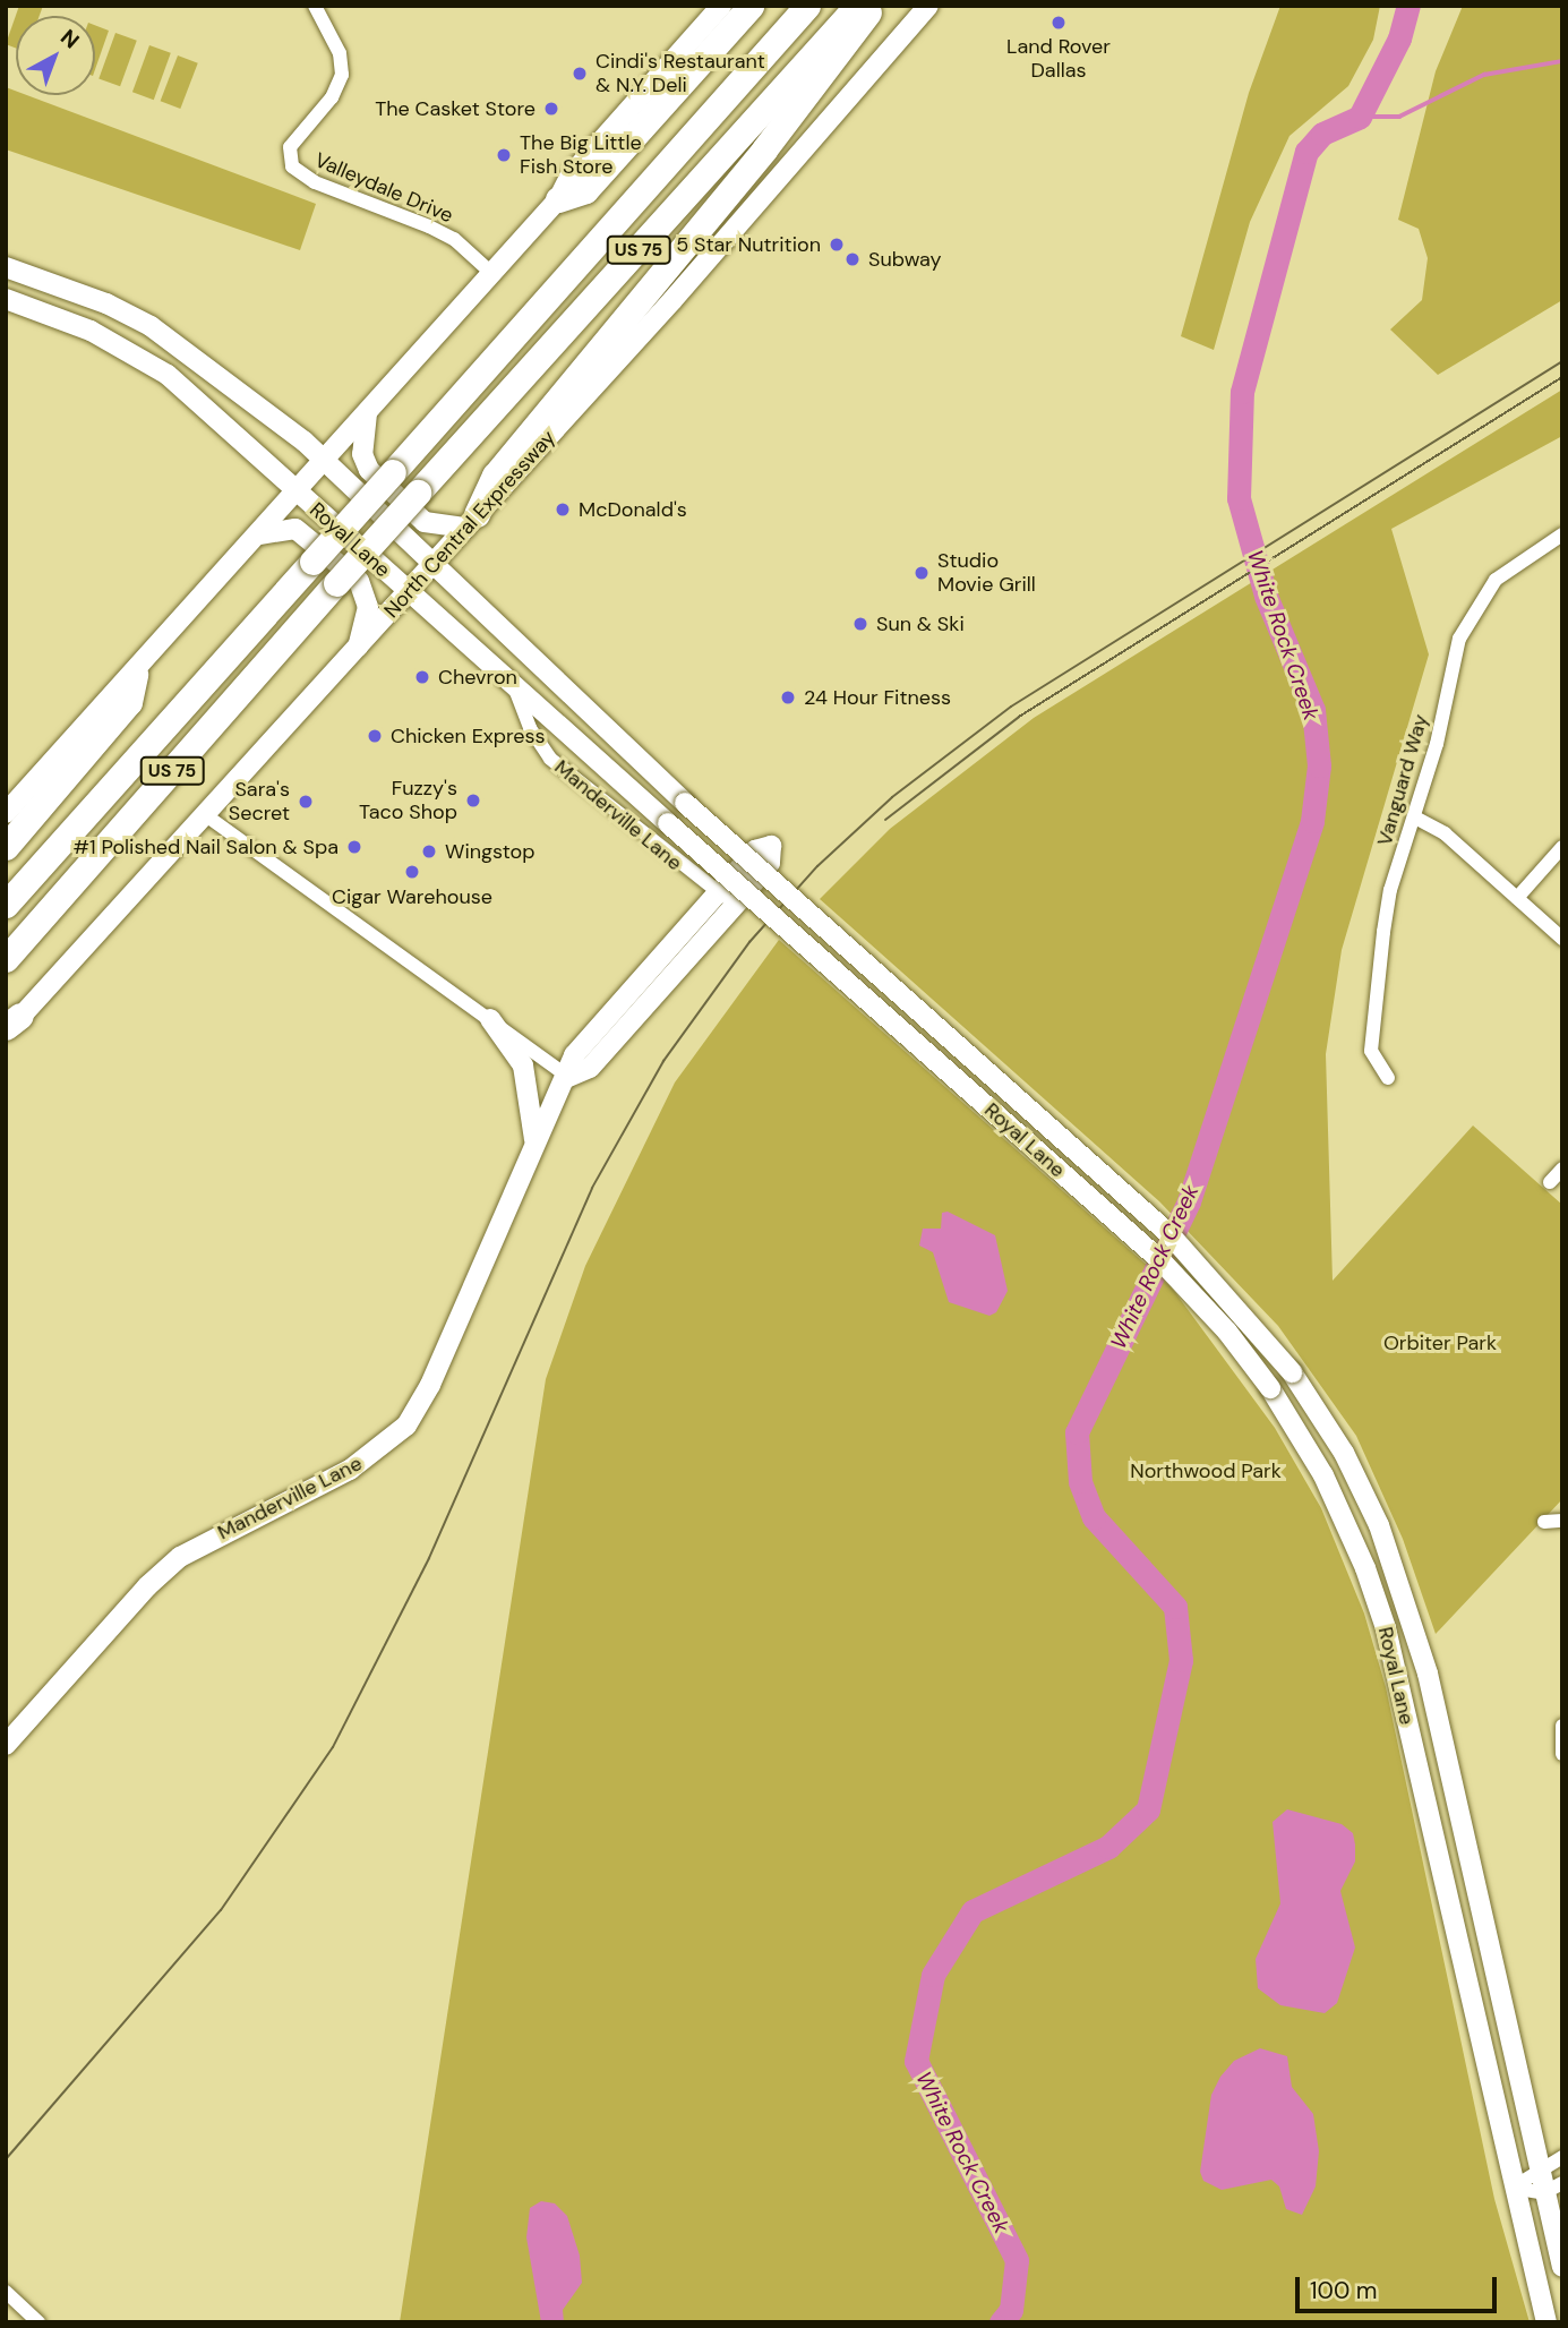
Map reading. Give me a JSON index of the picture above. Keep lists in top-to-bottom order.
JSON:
{
  "streets": {
    "highway": ["US 75"],
    "main road": ["North Central Expressway", "Royal Lane", "Manderville Lane"],
    "street": ["Valleydale Drive", "Vanguard Way"]
  },
  "crossings": [
    ["North Central Expressway", "Royal Lane"],
    ["Royal Lane", "Manderville Lane"]
  ],
  "water": ["White Rock Creek"],
  "parks": ["Orbiter Park", "Northwood Park"],
  "places": [
    "Land Rover Dallas",
    "Cindi's Restaurant & N.Y. Deli",
    "The Casket Store",
    "The Big Little Fish Store",
    "5 Star Nutrition",
    "Subway",
    "McDonald's",
    "Studio Movie Grill",
    "Sun & Ski",
    "Chevron",
    "24 Hour Fitness",
    "Chicken Express",
    "Fuzzy's Taco Shop",
    "Sara's Secret",
    "#1 Polished Nail Salon & Spa",
    "Wingstop",
    "Cigar Warehouse"
  ],
  "scale_bar": "100 m",
  "north": "top right"
}
